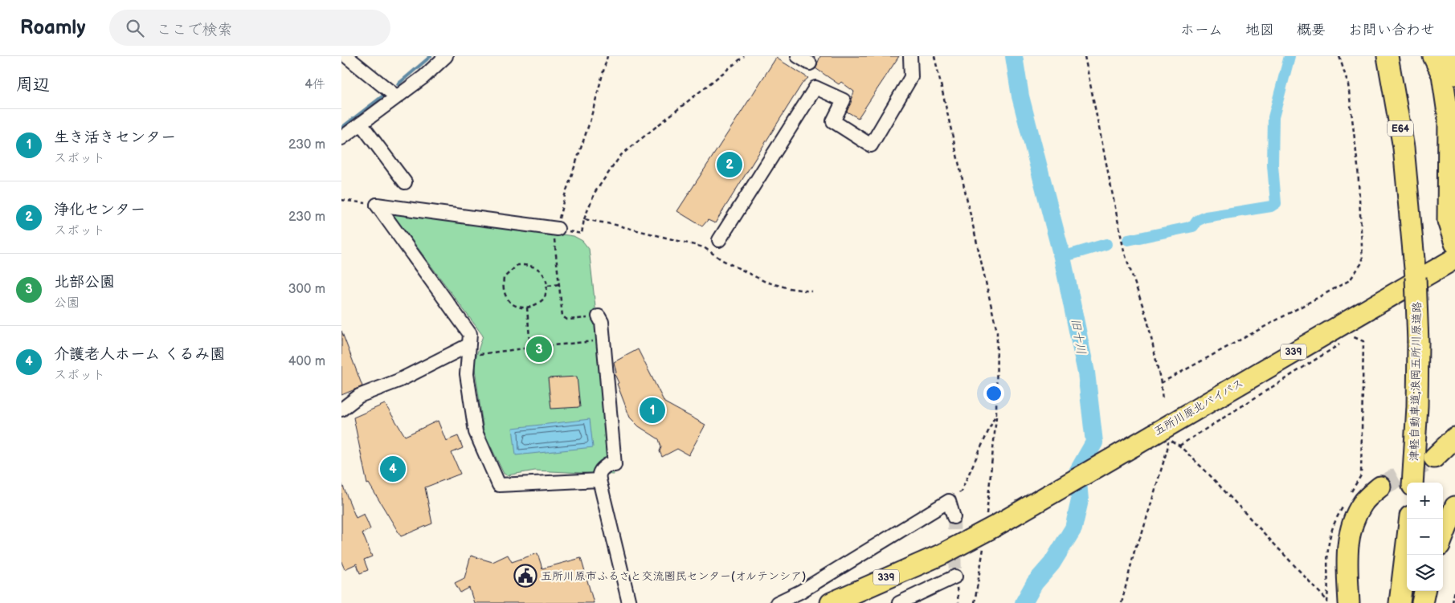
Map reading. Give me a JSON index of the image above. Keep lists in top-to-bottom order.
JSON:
{
  "streets": {
    "highway": [
      "E64",
      "339",
      "津軽自動車道;浪岡五所川原道路",
      "五所川原北バイパス"
    ]
  },
  "water": ["旧十川"],
  "places": {
    "public building": ["五所川原市ふるさと交流圏民センター(オルテンシア)"]
  },
  "page": {
    "header": "Roamly",
    "search": "ここで検索",
    "nav": [
      "ホーム",
      "地図",
      "概要",
      "お問い合わせ"
    ],
    "heading": ["周辺", "4件"],
    "list": [
      {
        "mark": "1",
        "name": "生き活きセンター",
        "note": "スポット",
        "value": "230 m"
      },
      {
        "mark": "2",
        "name": "浄化センター",
        "note": "スポット",
        "value": "230 m"
      },
      {
        "mark": "3",
        "name": "北部公園",
        "note": "公園",
        "value": "300 m"
      },
      {
        "mark": "4",
        "name": "介護老人ホーム くるみ園",
        "note": "スポット",
        "value": "400 m"
      }
    ],
    "pins": [
      "2",
      "3",
      "1",
      "4"
    ],
    "map_buttons": ["+", "−"]
  }
}
